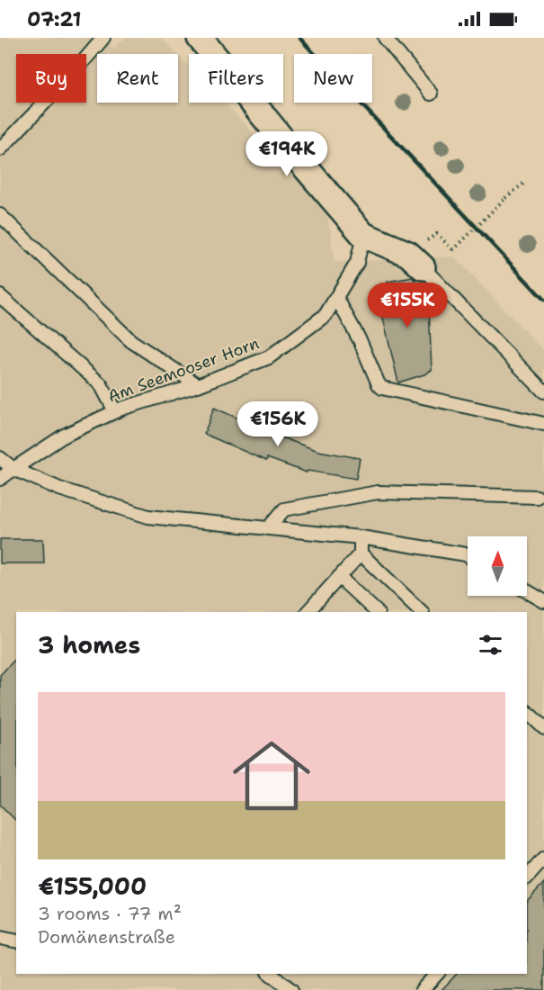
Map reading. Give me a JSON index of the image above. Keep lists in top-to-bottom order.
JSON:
{
  "streets": {
    "lane": ["Am Seemooser Horn"]
  },
  "north": "top",
  "page": {
    "status": "07:21",
    "chip": [
      "Buy",
      "Rent",
      "Filters",
      "New"
    ],
    "price": ["€194K", "€155K", "€156K"],
    "heading": "3 homes",
    "list": [
      {
        "name": "€155,000",
        "note": "3 rooms · 77 m² · Domänenstraße"
      }
    ]
  }
}
